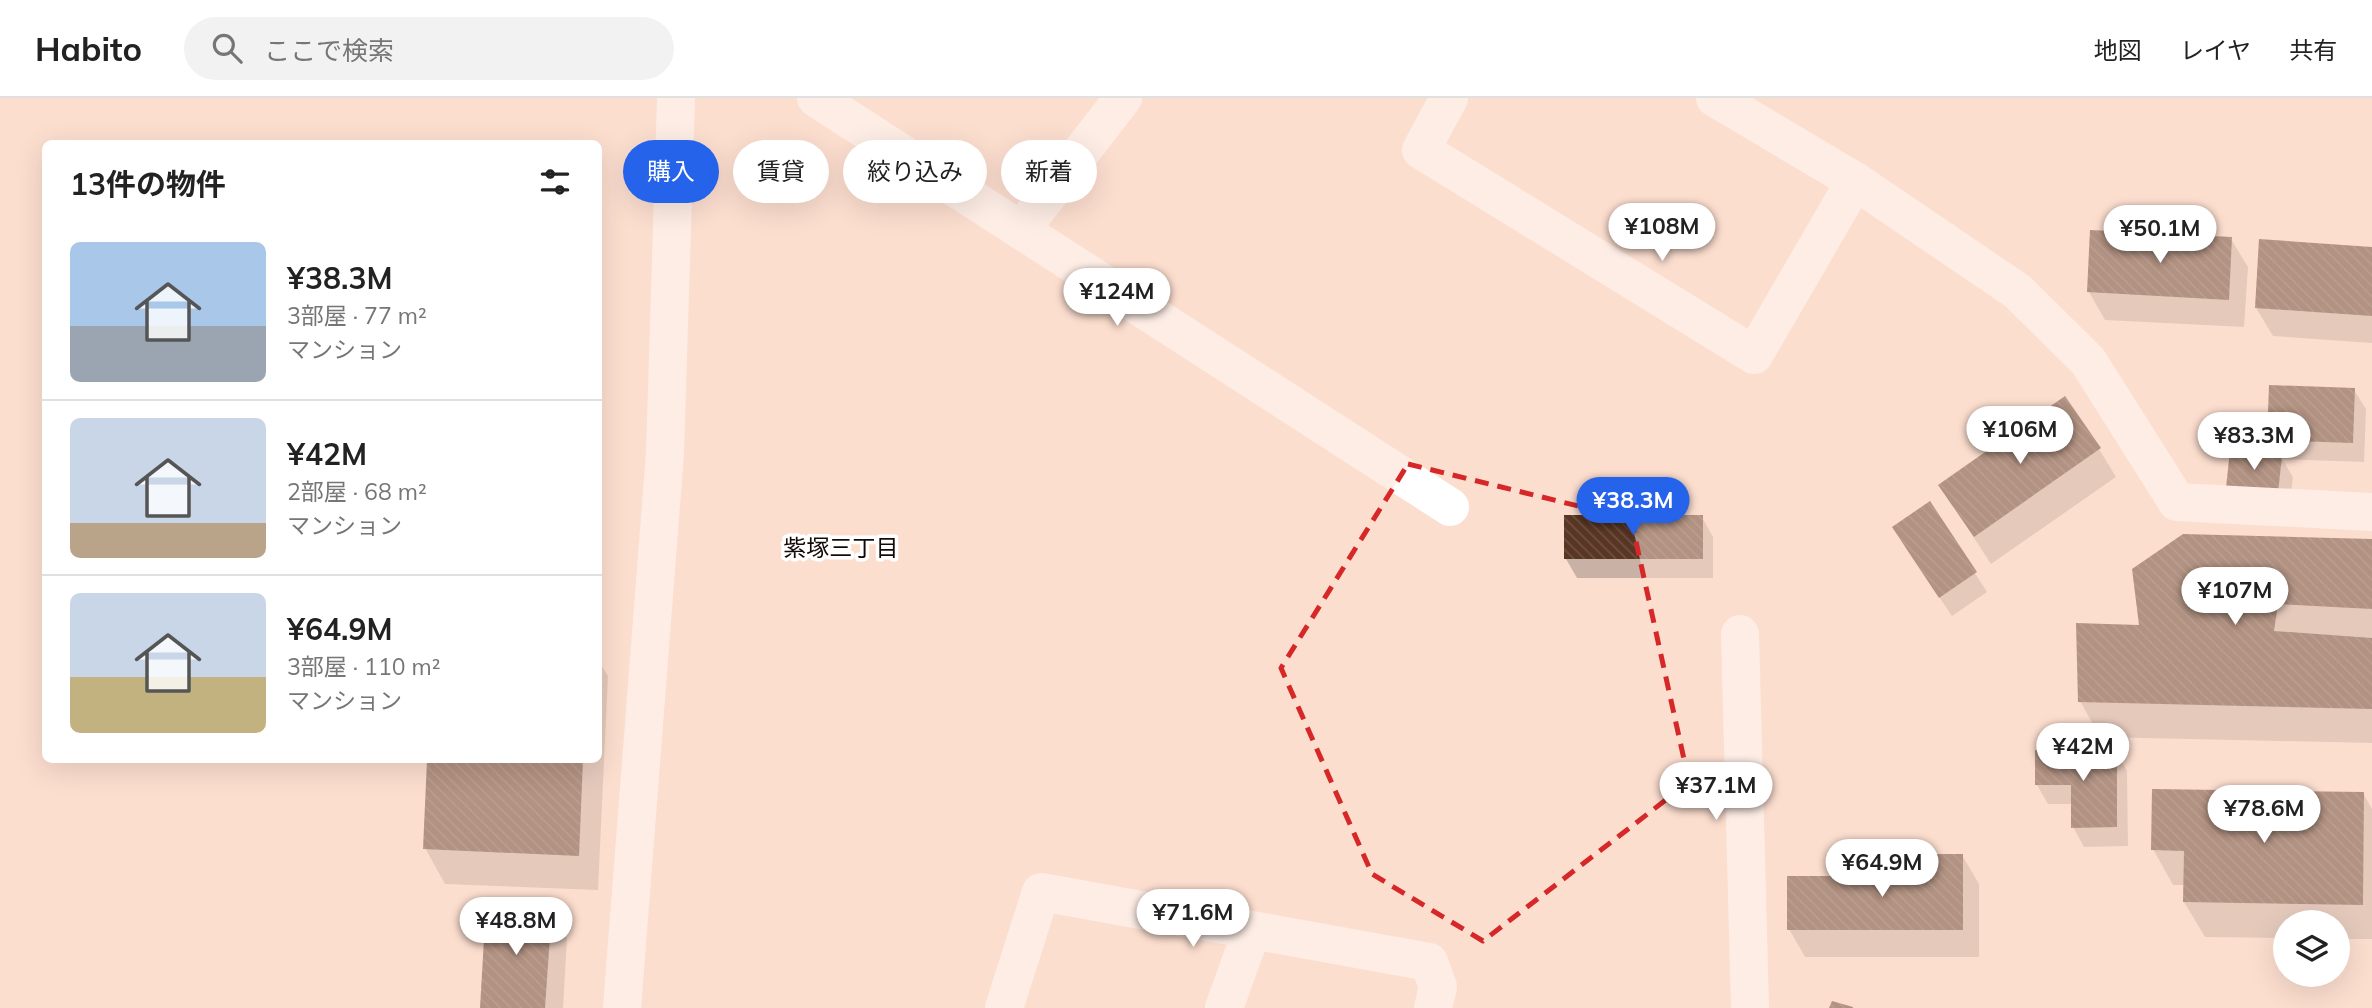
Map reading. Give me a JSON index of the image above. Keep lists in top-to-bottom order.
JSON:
{
  "districts": ["紫塚三丁目"],
  "page": {
    "header": "Habito",
    "search": "ここで検索",
    "nav": ["地図", "レイヤ", "共有"],
    "chip": [
      "購入",
      "賃貸",
      "絞り込み",
      "新着"
    ],
    "heading": "13件の物件",
    "price": [
      "¥108M",
      "¥50.1M",
      "¥124M",
      "¥106M",
      "¥83.3M",
      "¥38.3M",
      "¥107M",
      "¥42M",
      "¥37.1M",
      "¥78.6M",
      "¥64.9M",
      "¥71.6M",
      "¥48.8M"
    ],
    "list": [
      {
        "name": "¥38.3M",
        "note": "3部屋 · 77 m² · マンション"
      },
      {
        "name": "¥42M",
        "note": "2部屋 · 68 m² · マンション"
      },
      {
        "name": "¥64.9M",
        "note": "3部屋 · 110 m² · マンション"
      }
    ]
  }
}
